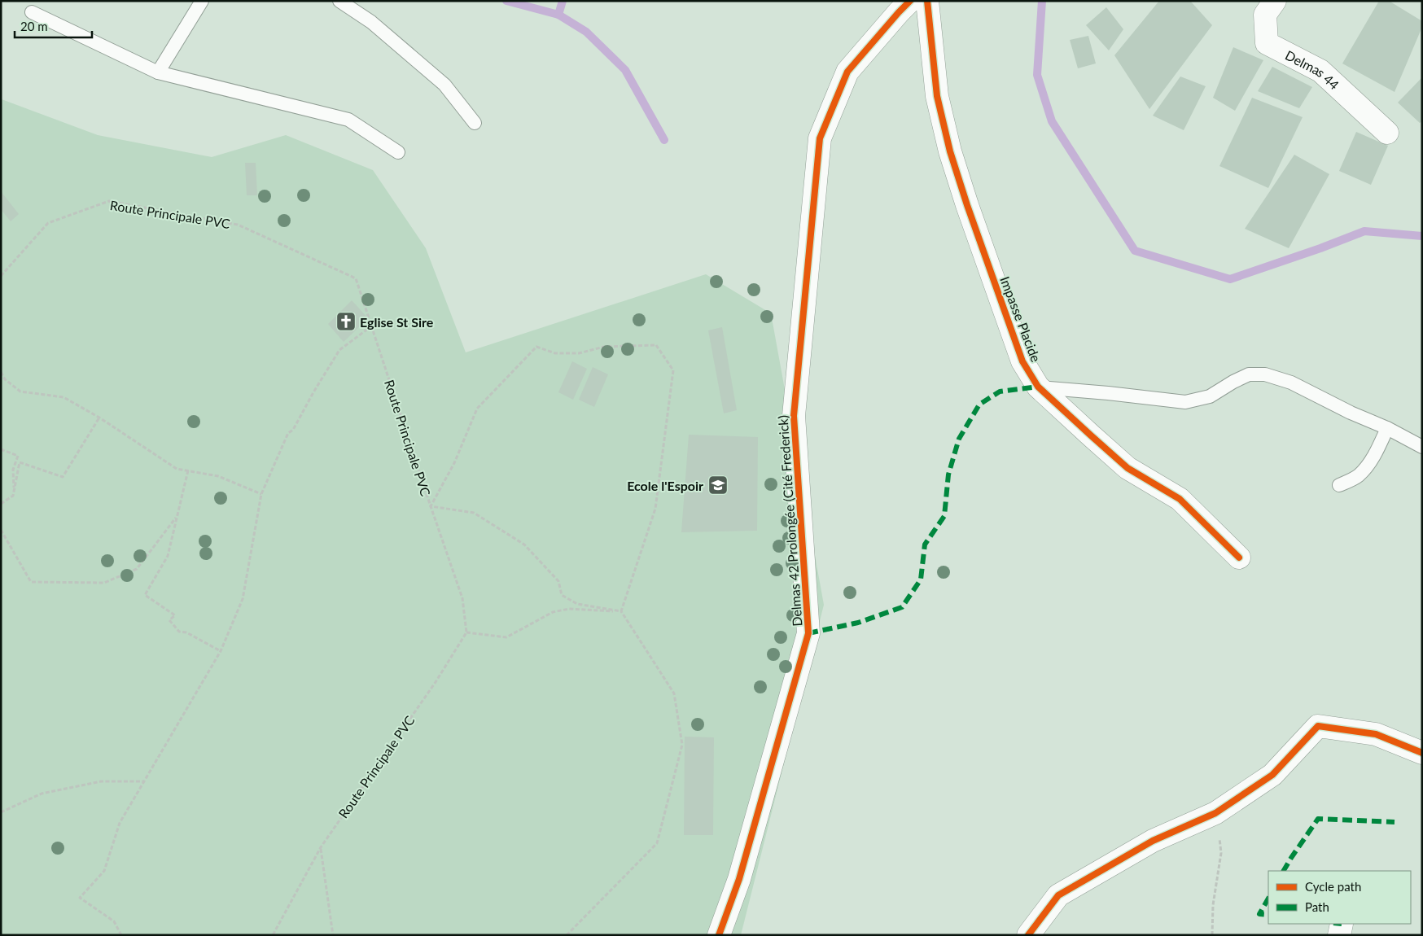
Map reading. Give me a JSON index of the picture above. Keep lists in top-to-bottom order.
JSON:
{
  "streets": {
    "street": ["Delmas 44", "Impasse Placide", "Delmas 42 Prolongée (Cité Frederick)"],
    "path": ["Route Principale PVC"]
  },
  "places": {
    "church": ["Eglise St Sire"],
    "school or university": ["Ecole l'Espoir"]
  },
  "legend": ["Cycle path", "Path"],
  "scale_bar": "20 m"
}
